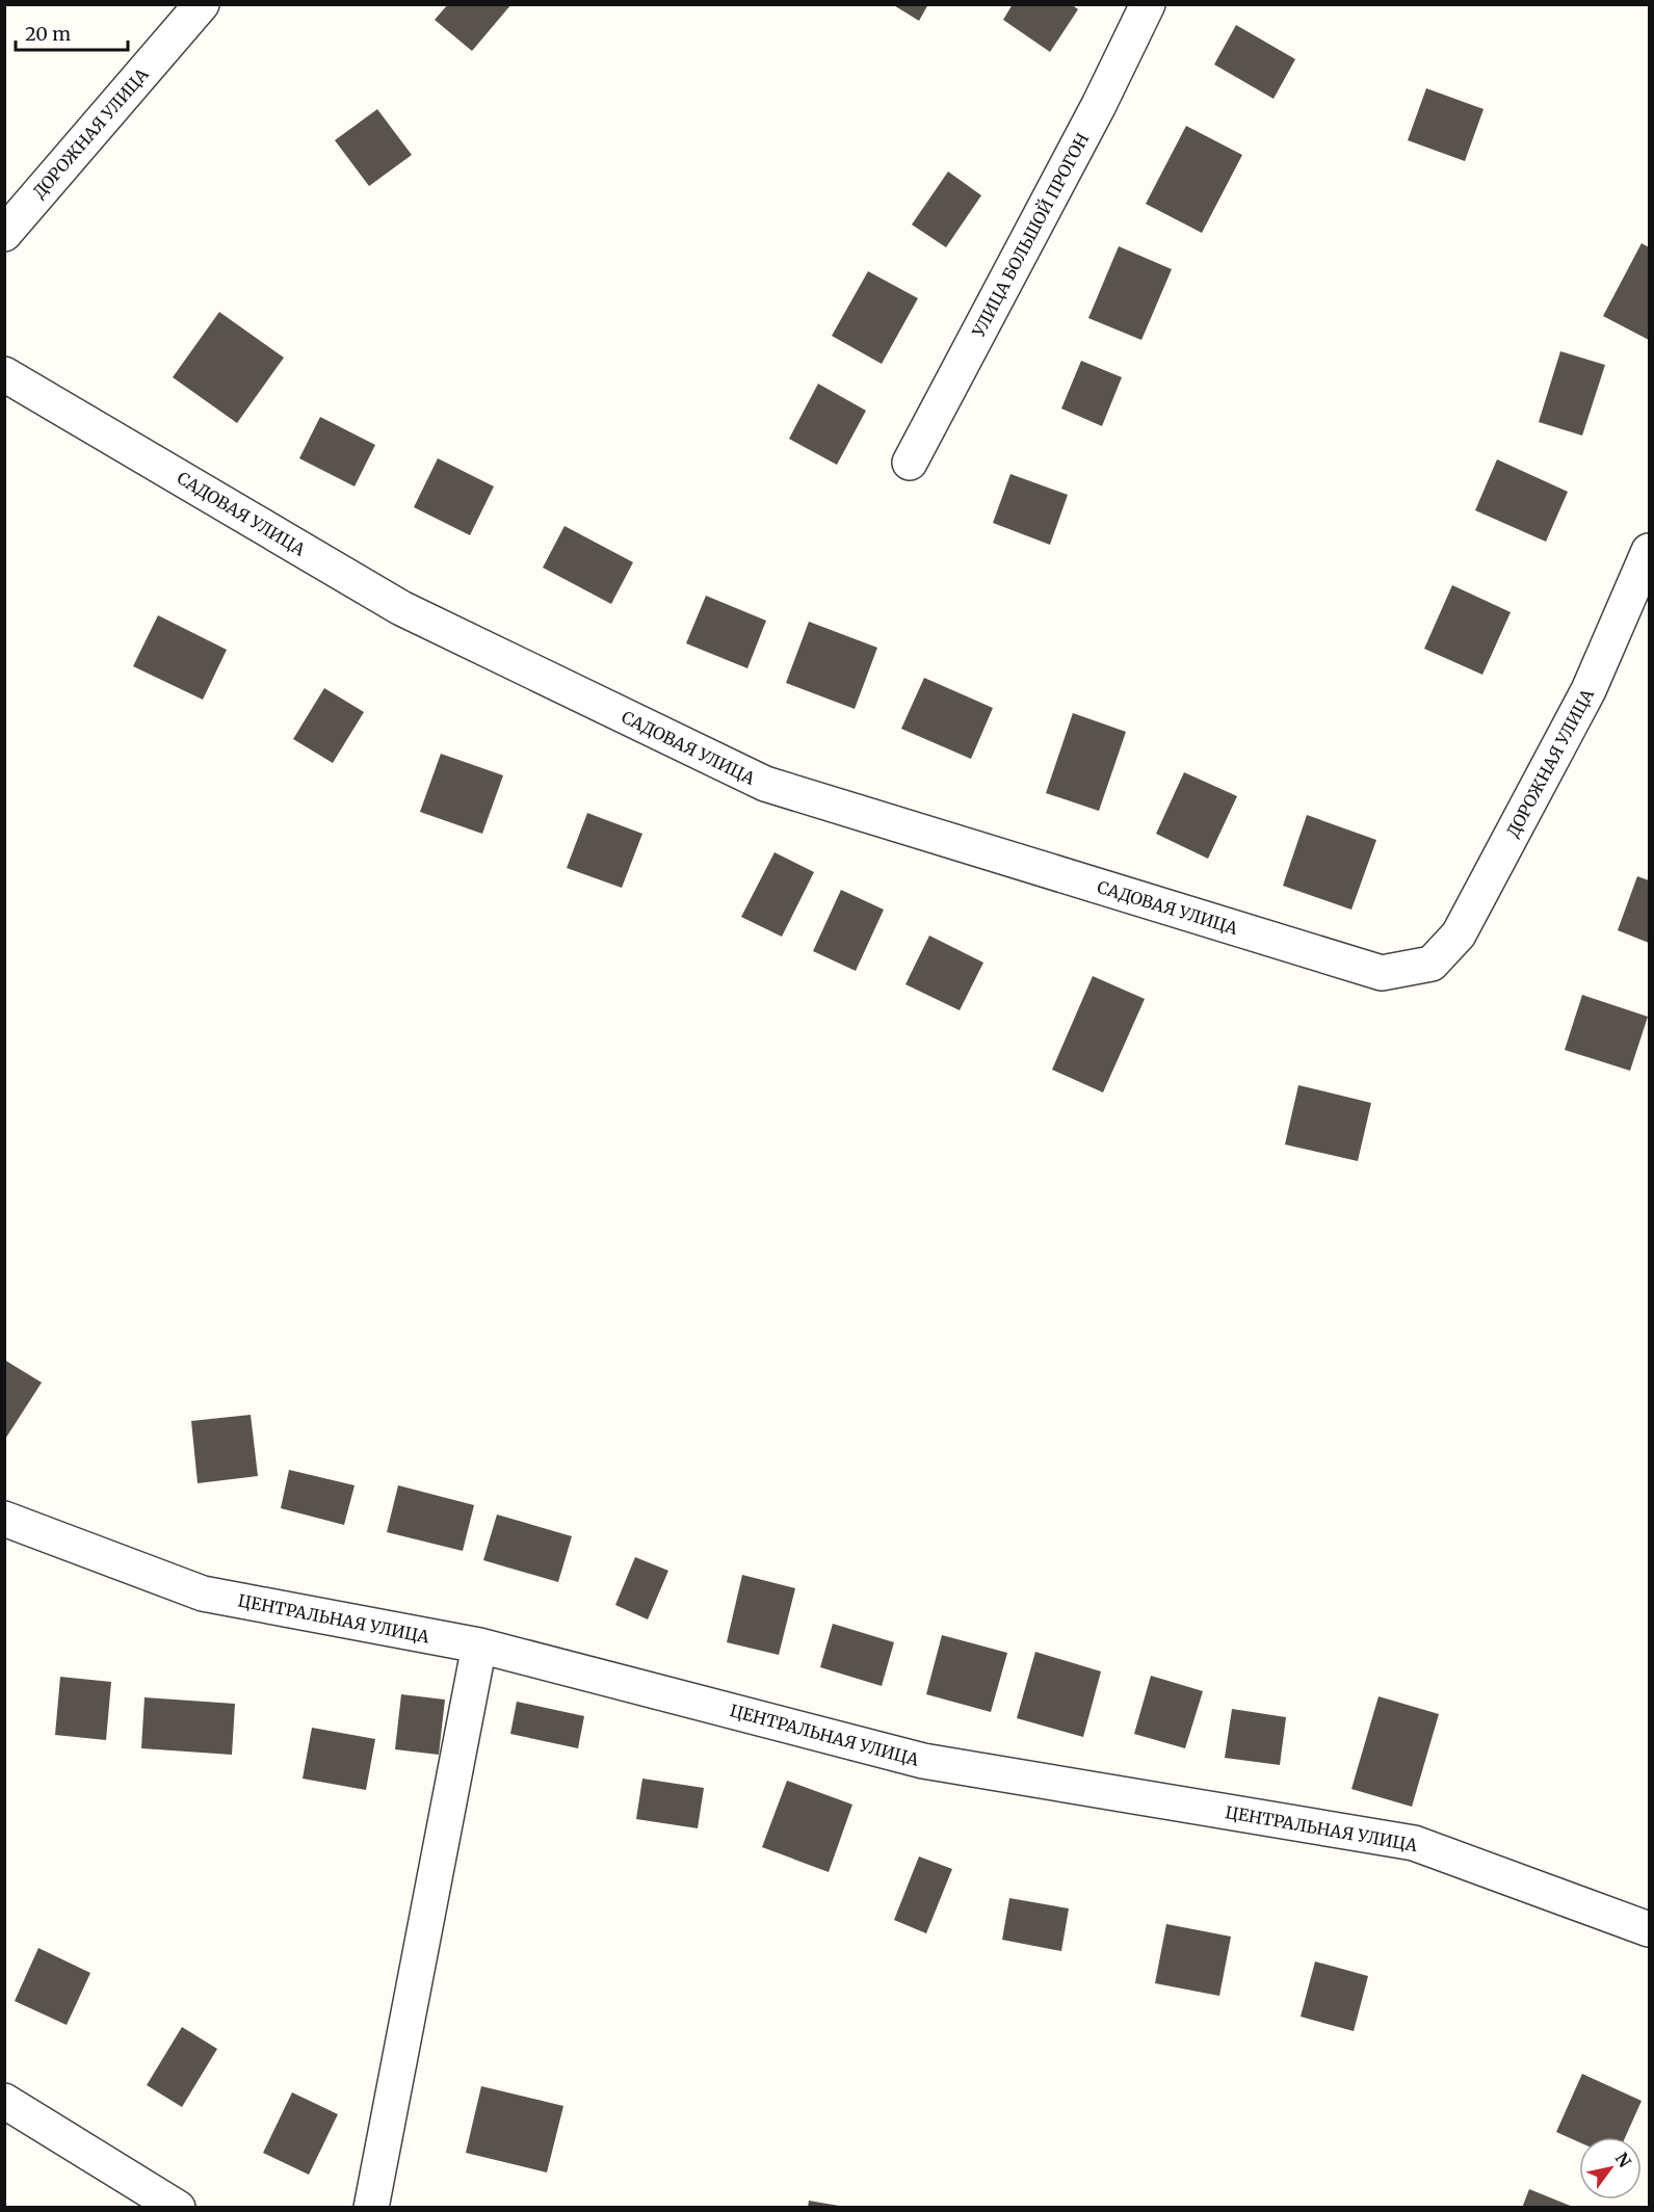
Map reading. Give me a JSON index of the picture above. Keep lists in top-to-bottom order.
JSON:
{
  "streets": {
    "street": [
      "ДОРОЖНАЯ УЛИЦА",
      "УЛИЦА БОЛЬШОЙ ПРОГОН",
      "САДОВАЯ УЛИЦА",
      "ЦЕНТРАЛЬНАЯ УЛИЦА"
    ]
  },
  "crossings": [
    ["ДОРОЖНАЯ УЛИЦА", "САДОВАЯ УЛИЦА"]
  ],
  "scale_bar": "20 m",
  "north": "top right"
}
